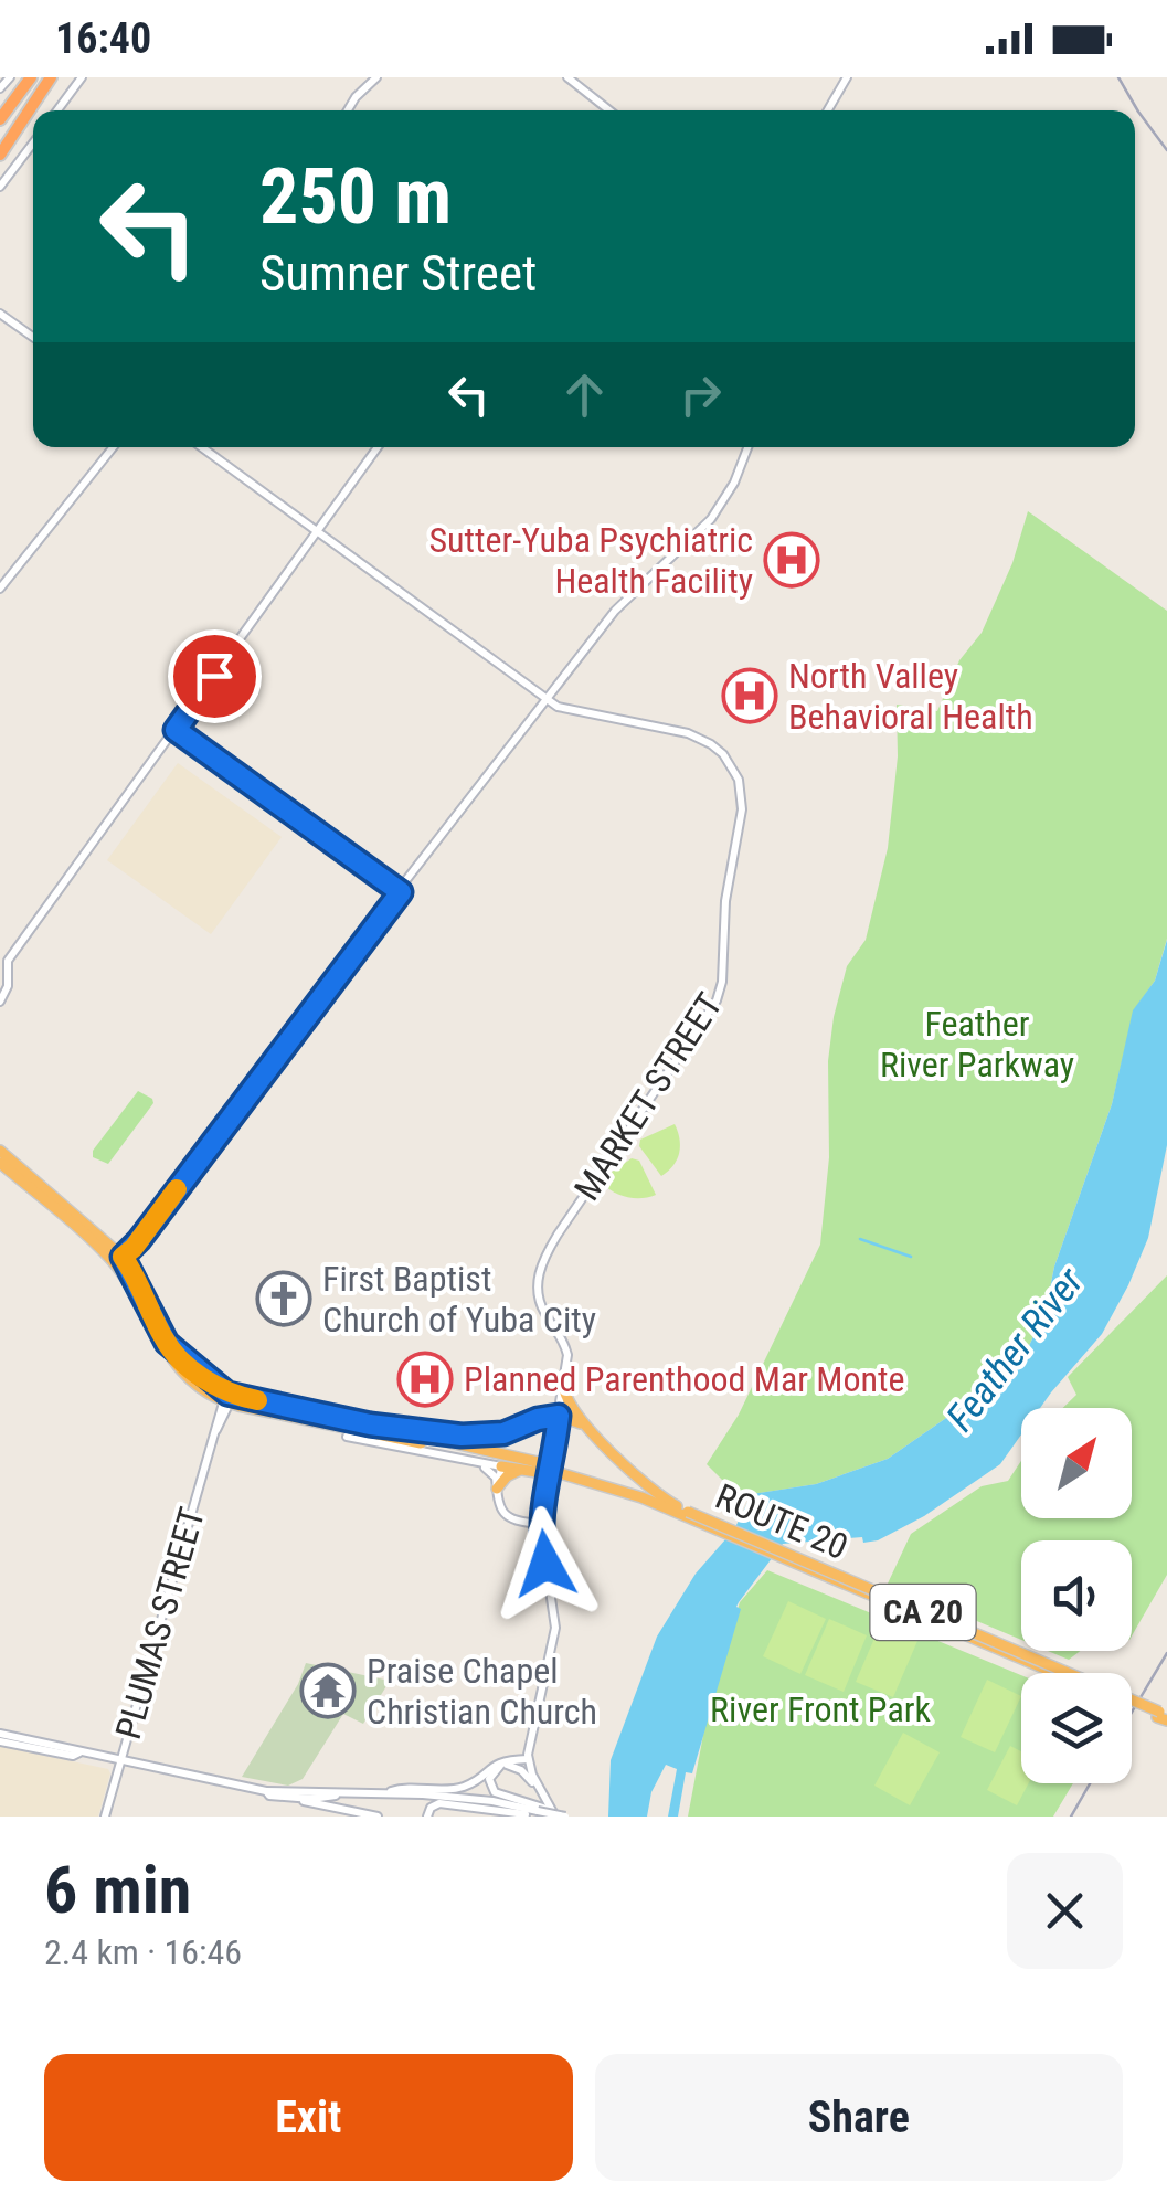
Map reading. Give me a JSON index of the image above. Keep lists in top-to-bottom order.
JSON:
{
  "streets": {
    "highway": ["ROUTE 20", "CA 20"],
    "main road": ["MARKET STREET", "PLUMAS STREET"]
  },
  "crossings": [
    ["ROUTE 20", "CA 20"],
    ["CA 20", "PLUMAS STREET"]
  ],
  "water": ["Feather River"],
  "parks": ["Feather River Parkway", "River Front Park"],
  "places": {
    "hospital": ["Sutter-Yuba Psychiatric Health Facility", "North Valley Behavioral Health", "Planned Parenthood Mar Monte"],
    "church": ["First Baptist Church of Yuba City"],
    "temple": ["Praise Chapel Christian Church"]
  },
  "north": "top right",
  "page": {
    "status": "16:40",
    "turn": ["250 m", "Sumner Street"],
    "heading": ["6 min", "2.4 km · 16:46"],
    "buttons": ["Exit", "Share"]
  }
}
